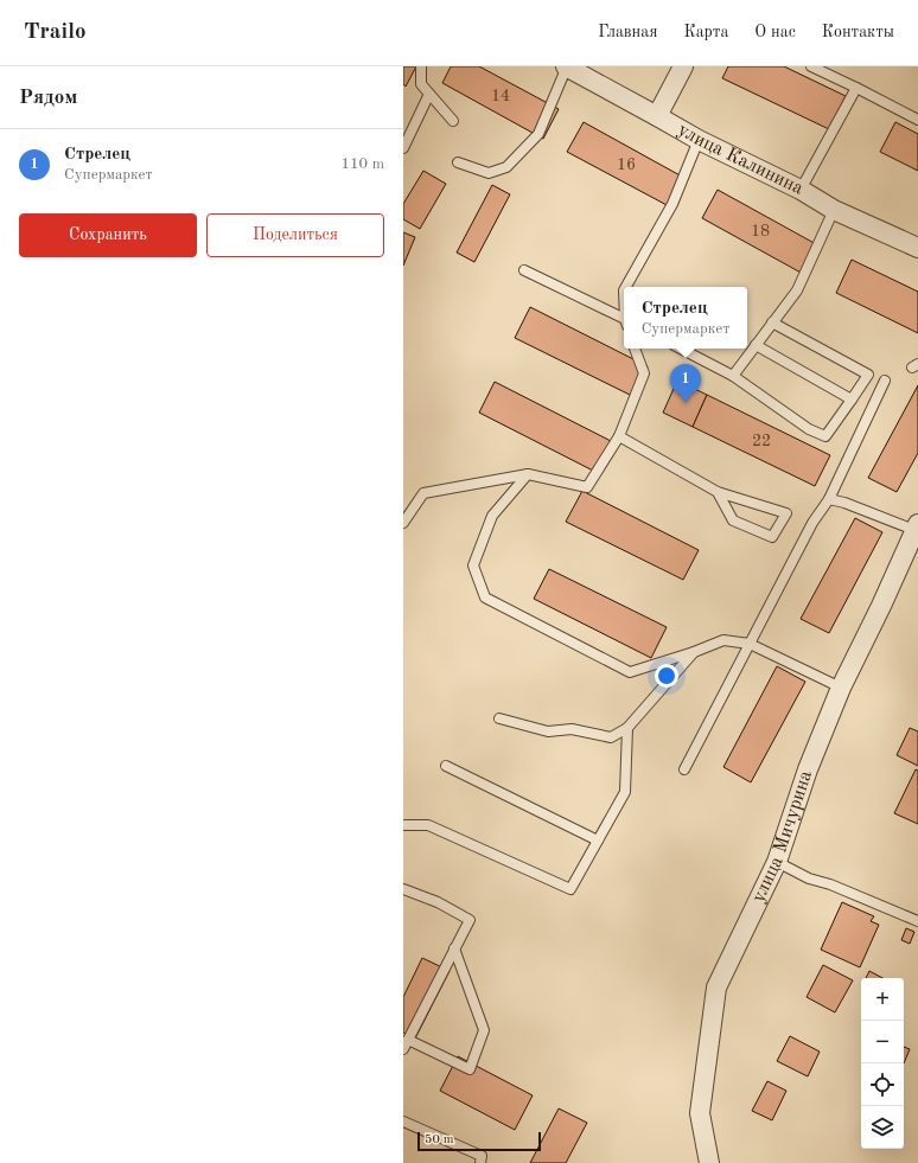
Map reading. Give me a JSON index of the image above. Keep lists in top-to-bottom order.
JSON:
{
  "streets": {
    "street": ["улица Калинина", "улица Мичурина"]
  },
  "house_numbers": [
    "14",
    "16",
    "18",
    "22"
  ],
  "scale_bar": "50 m",
  "page": {
    "header": "Trailo",
    "nav": [
      "Главная",
      "Карта",
      "О нас",
      "Контакты"
    ],
    "heading": "Рядом",
    "list": [
      {
        "mark": "1",
        "name": "Стрелец",
        "note": "Супермаркет",
        "value": "110 m"
      }
    ],
    "buttons": ["Сохранить", "Поделиться"],
    "popup": ["Стрелец", "Супермаркет"],
    "pins": "1",
    "map_buttons": ["+", "−"],
    "scale": "50 m"
  }
}
